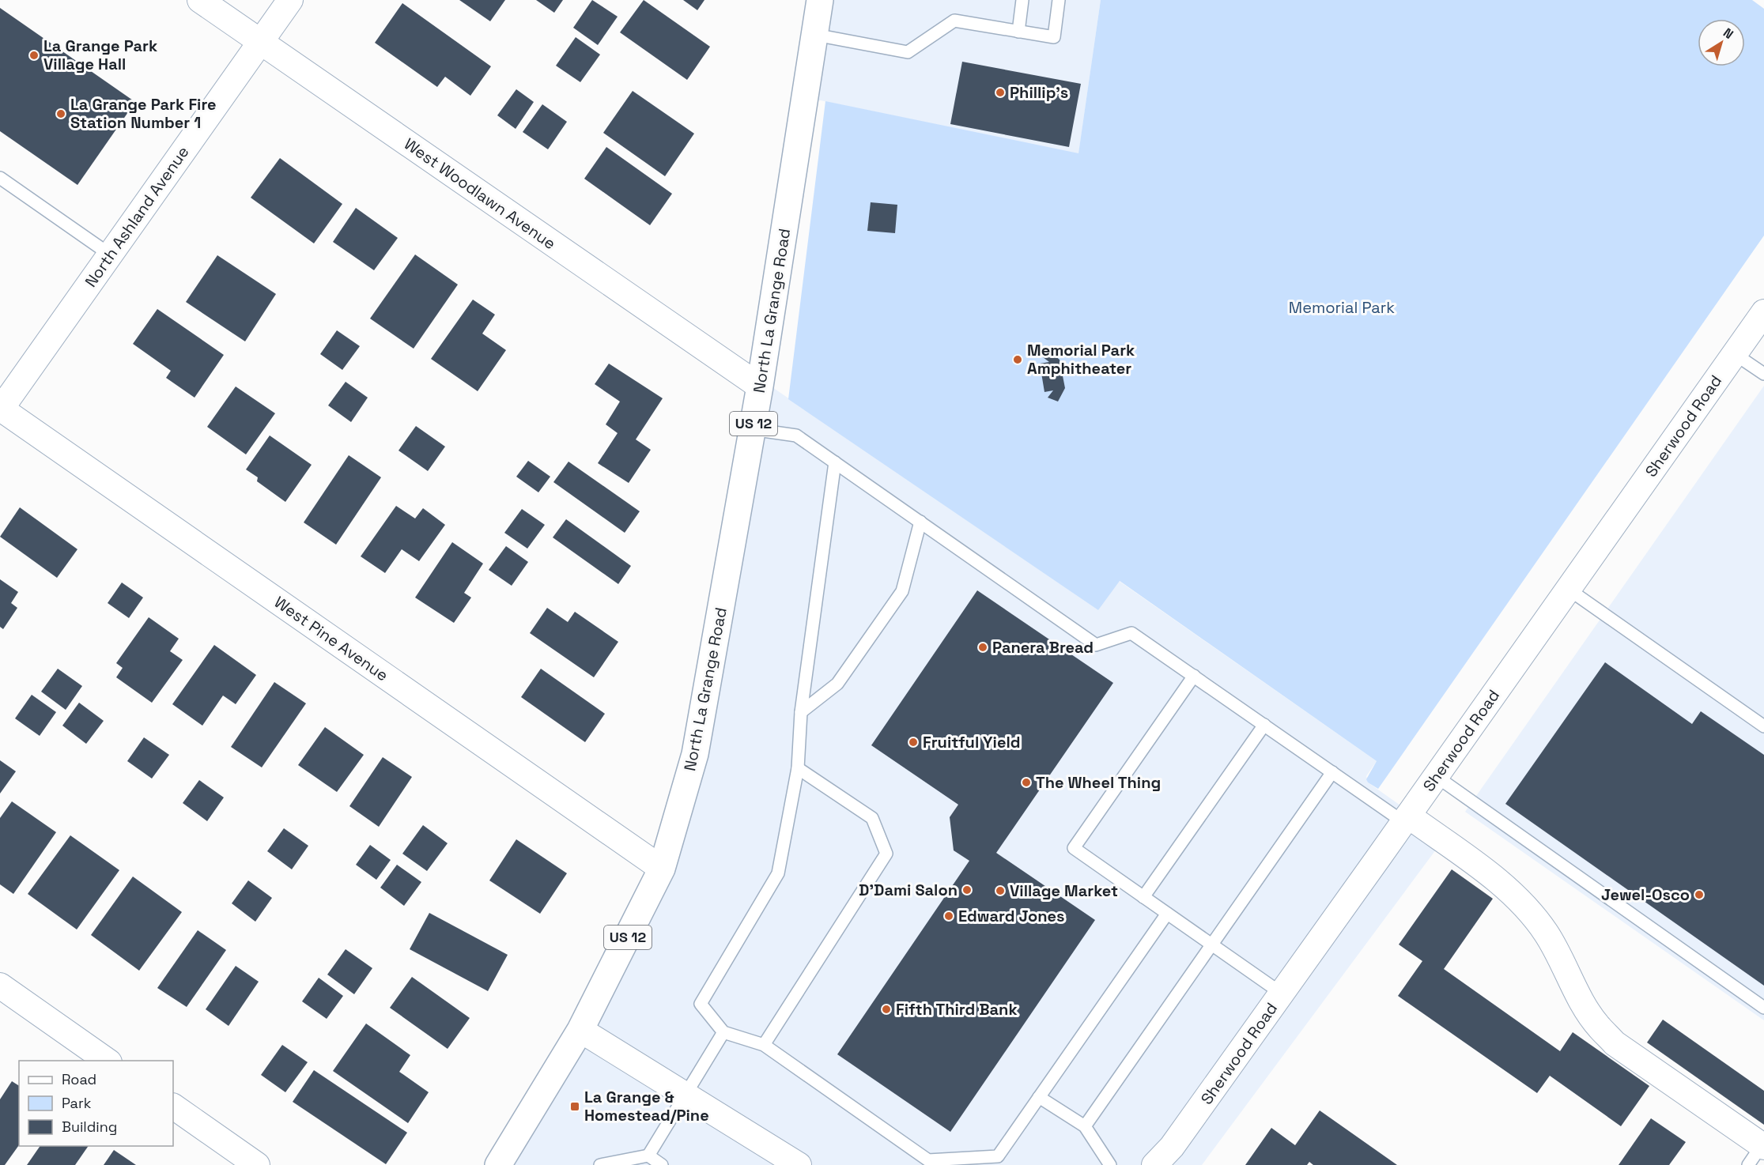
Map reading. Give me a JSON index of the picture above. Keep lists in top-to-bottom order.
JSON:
{
  "streets": {
    "main road": ["North La Grange Road", "US 12"],
    "street": [
      "West Woodlawn Avenue",
      "North Ashland Avenue",
      "Sherwood Road",
      "West Pine Avenue"
    ]
  },
  "crossings": [
    ["West Woodlawn Avenue", "North Ashland Avenue"],
    ["West Woodlawn Avenue", "North La Grange Road"],
    ["North Ashland Avenue", "West Pine Avenue"],
    ["North La Grange Road", "US 12"],
    ["North La Grange Road", "West Pine Avenue"],
    ["US 12", "West Pine Avenue"]
  ],
  "parks": ["Memorial Park"],
  "places": {
    "other": [
      "La Grange Park Village Hall",
      "Phillip's",
      "La Grange Park Fire Station Number 1",
      "Memorial Park Amphitheater",
      "Panera Bread",
      "Fruitful Yield",
      "The Wheel Thing",
      "D'Dami Salon",
      "Village Market",
      "Jewel-Osco",
      "Edward Jones",
      "Fifth Third Bank"
    ],
    "transit": ["La Grange & Homestead/Pine"]
  },
  "legend": ["Road", "Park", "Building"],
  "north": "top right"
}
